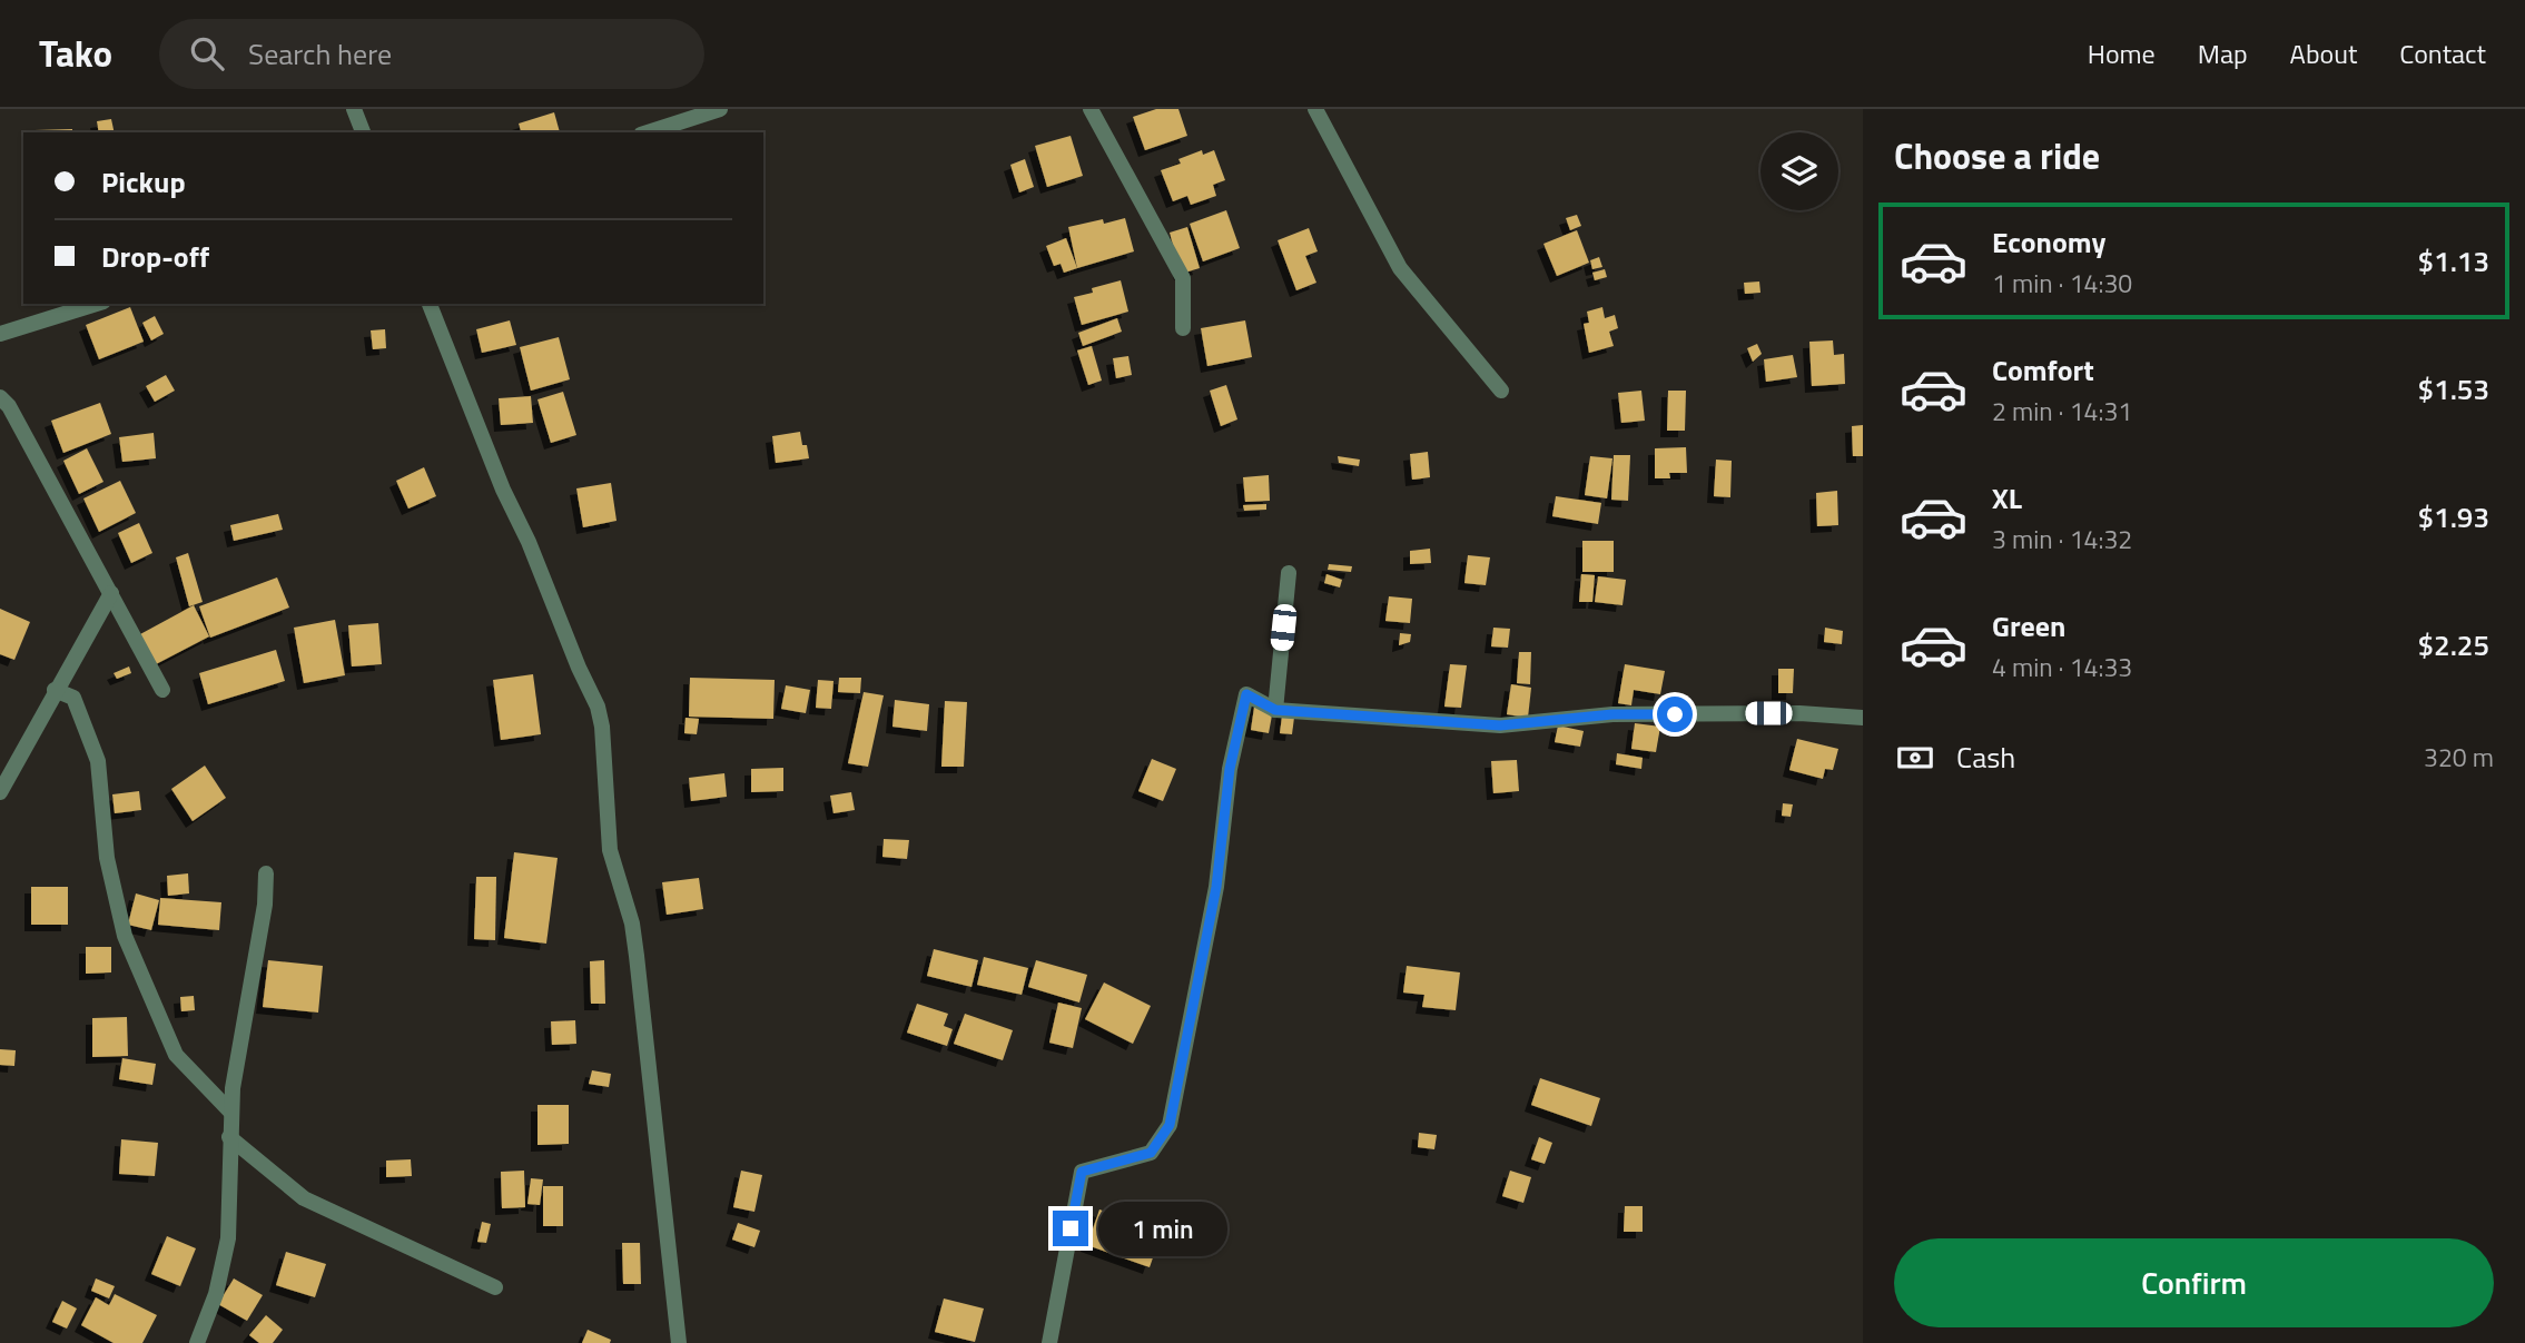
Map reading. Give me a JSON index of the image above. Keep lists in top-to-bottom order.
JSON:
{
  "page": {
    "header": "Tako",
    "search": "Search here",
    "nav": [
      "Home",
      "Map",
      "About",
      "Contact"
    ],
    "heading": "Choose a ride",
    "banner": ["Pickup", "Drop-off"],
    "list": [
      {
        "name": "Economy",
        "note": "1 min · 14:30",
        "value": "$1.13"
      },
      {
        "name": "Comfort",
        "note": "2 min · 14:31",
        "value": "$1.53"
      },
      {
        "name": "XL",
        "note": "3 min · 14:32",
        "value": "$1.93"
      },
      {
        "name": "Green",
        "note": "4 min · 14:33",
        "value": "$2.25"
      }
    ],
    "pay": ["Cash", "320 m"],
    "bubble": "1 min",
    "buttons": "Confirm"
  }
}
